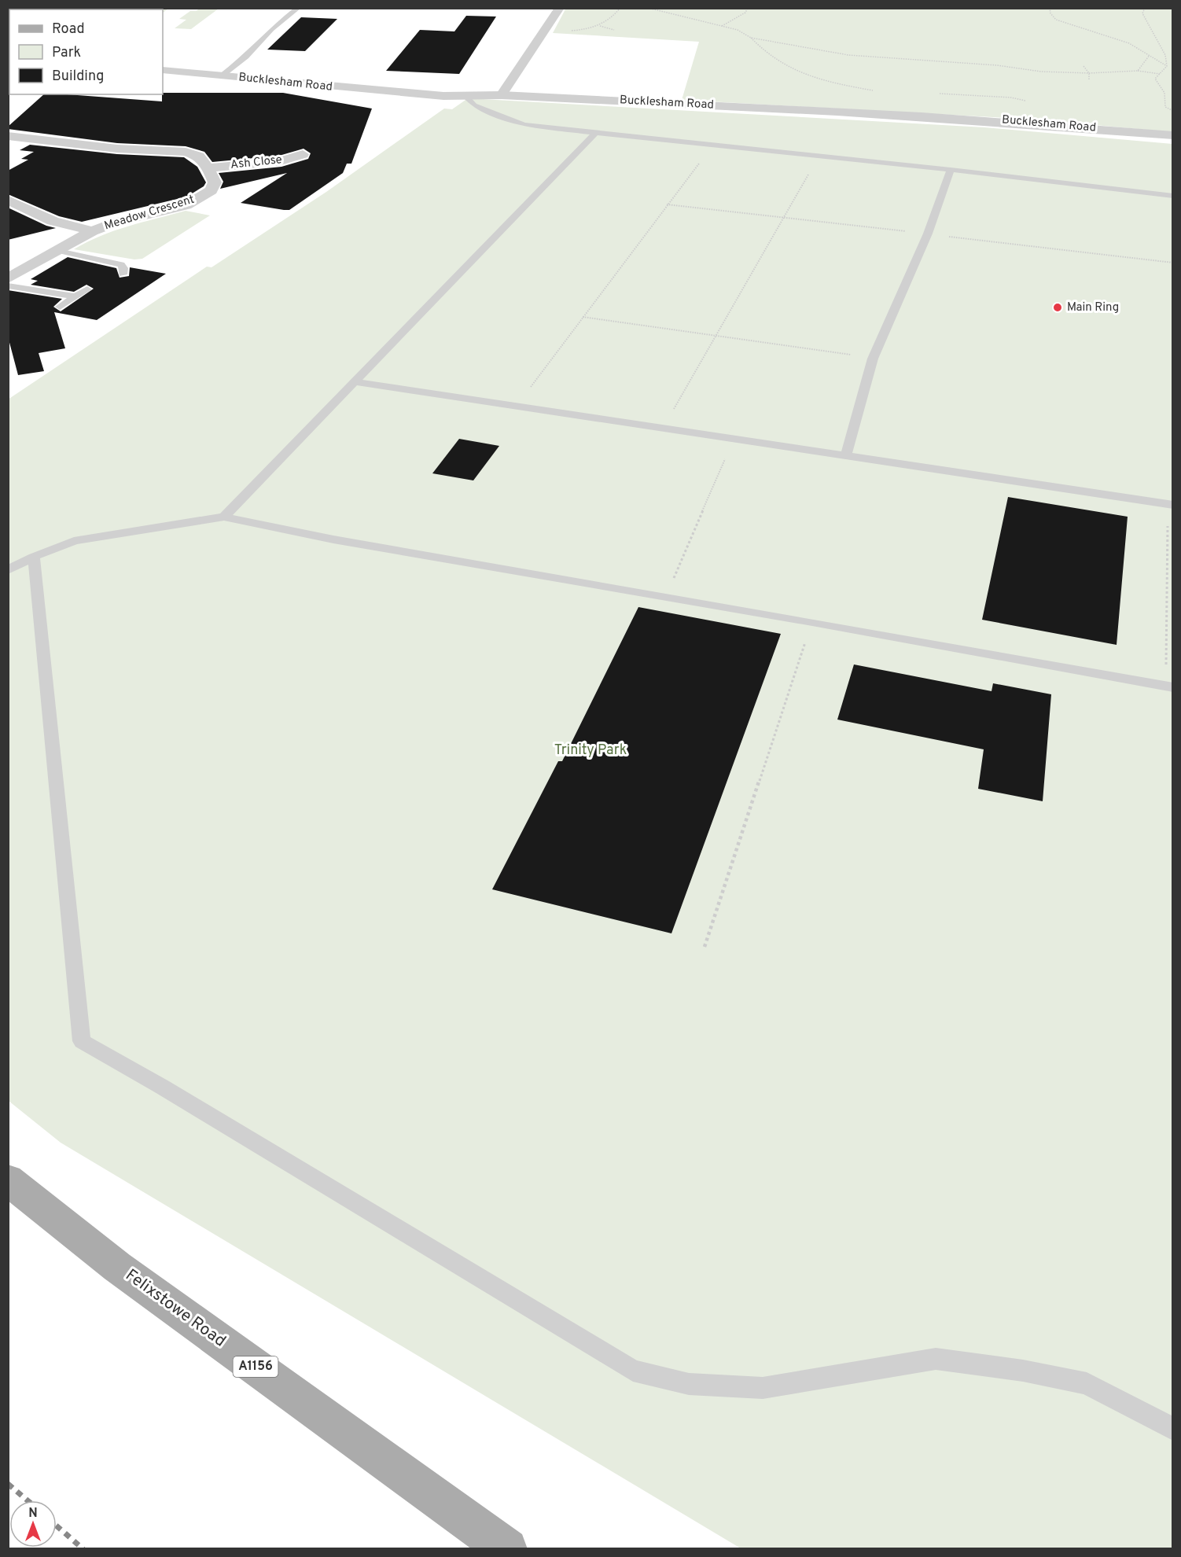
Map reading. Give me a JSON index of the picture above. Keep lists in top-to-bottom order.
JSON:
{
  "streets": {
    "main road": ["Felixstowe Road", "A1156"],
    "street": ["Bucklesham Road", "Ash Close", "Meadow Crescent"]
  },
  "crossings": [
    ["Ash Close", "Meadow Crescent"]
  ],
  "parks": ["Trinity Park"],
  "places": ["Main Ring"],
  "legend": ["Road", "Park", "Building"],
  "north": "top"
}
